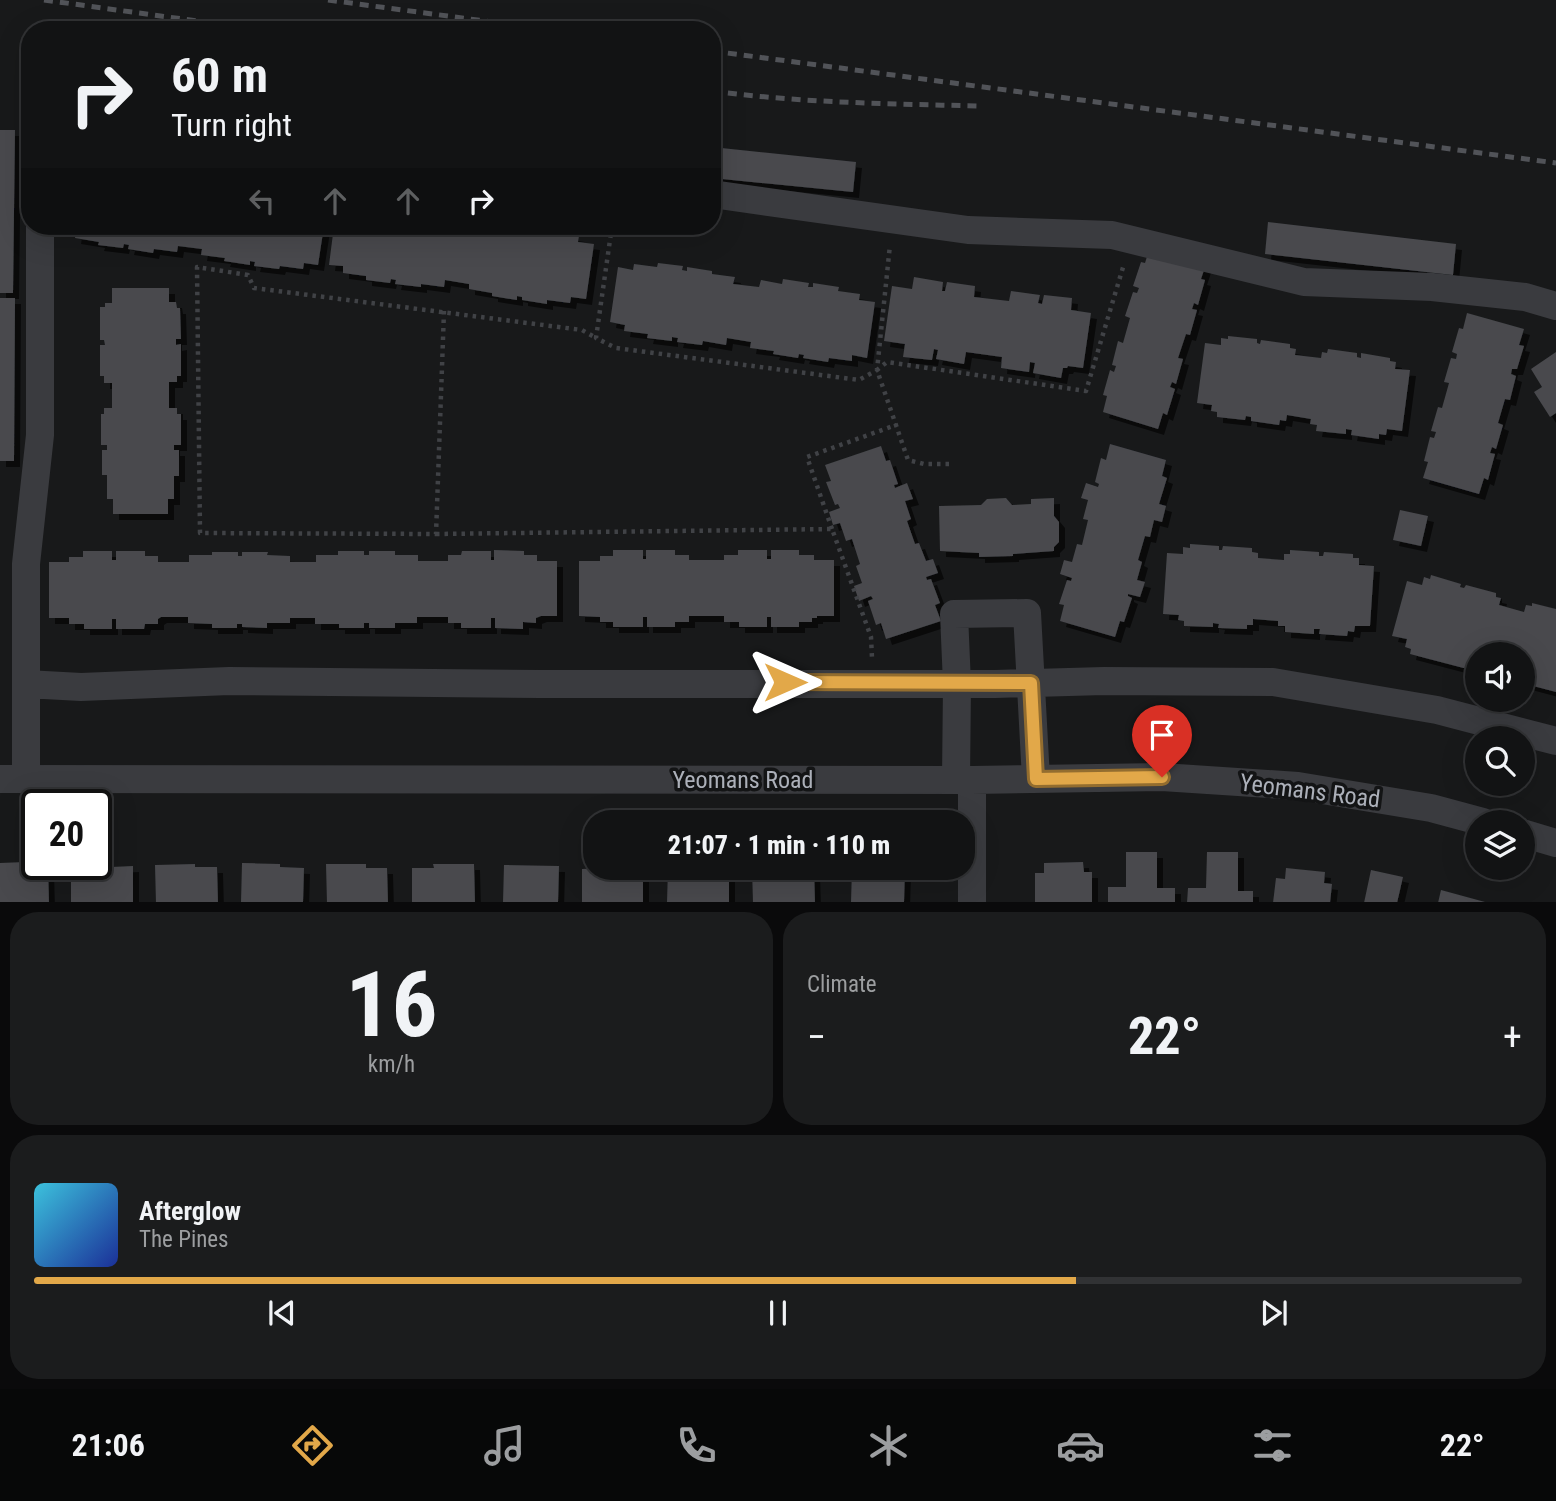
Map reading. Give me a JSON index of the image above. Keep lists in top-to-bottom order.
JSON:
{
  "streets": {
    "street": ["Yeomans Road"]
  },
  "page": {
    "turn": ["60 m", "Turn right"],
    "limit": "20",
    "trip": "21:07 · 1 min · 110 m",
    "tile": [
      ["16", "km/h"],
      "Climate"
    ],
    "heat": ["−", "22°", "+"],
    "song": ["Afterglow", "The Pines"],
    "tabs": ["21:06", "22°"]
  }
}
